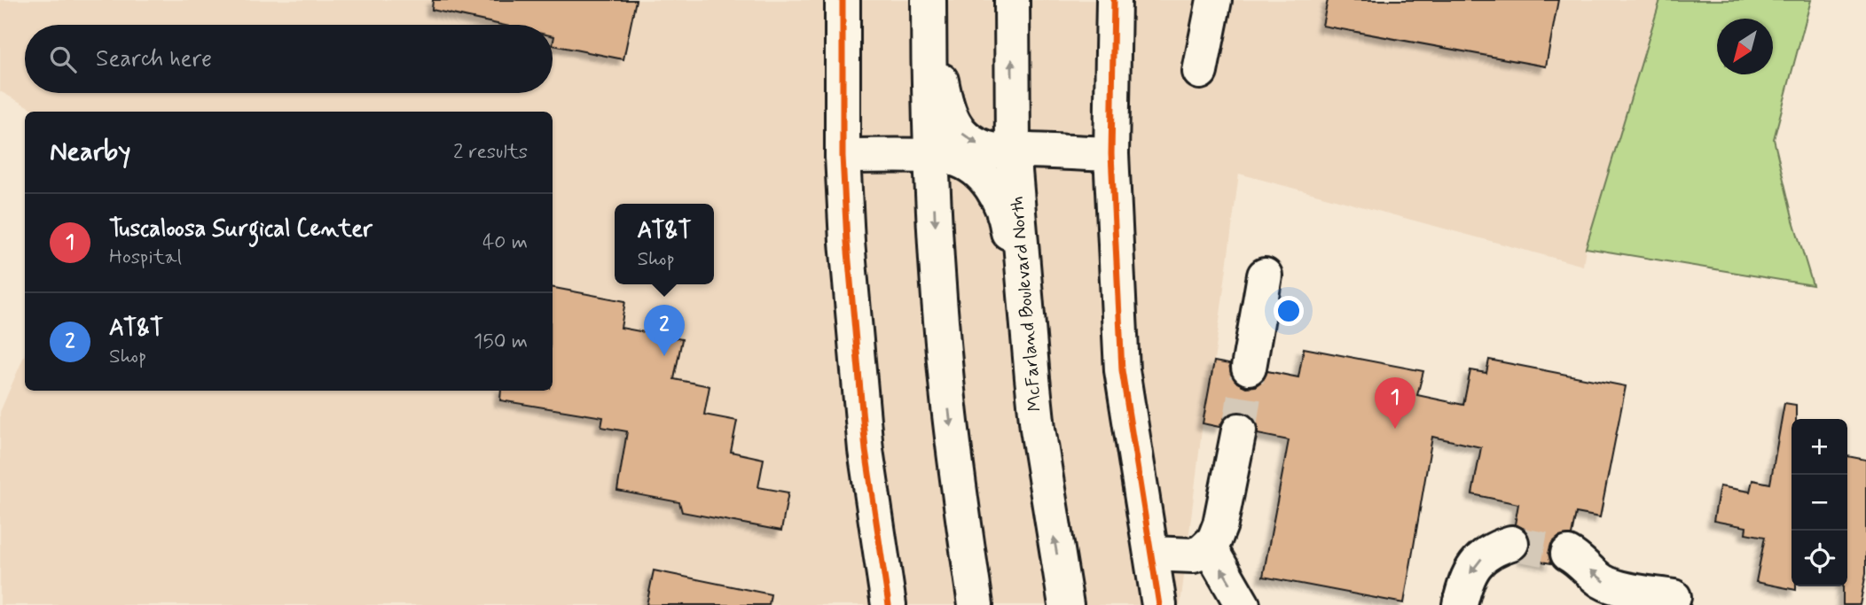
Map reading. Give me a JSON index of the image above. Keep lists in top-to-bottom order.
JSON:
{
  "streets": {
    "main road": ["McFarland Boulevard North"]
  },
  "north": "bottom left",
  "page": {
    "search": "Search here",
    "heading": ["Nearby", "2 results"],
    "list": [
      {
        "mark": "1",
        "name": "Tuscaloosa Surgical Center",
        "note": "Hospital",
        "value": "40 m"
      },
      {
        "mark": "2",
        "name": "AT&T",
        "note": "Shop",
        "value": "150 m"
      }
    ],
    "popup": ["AT&T", "Shop"],
    "pins": ["2", "1"],
    "map_buttons": ["+", "−"]
  }
}
